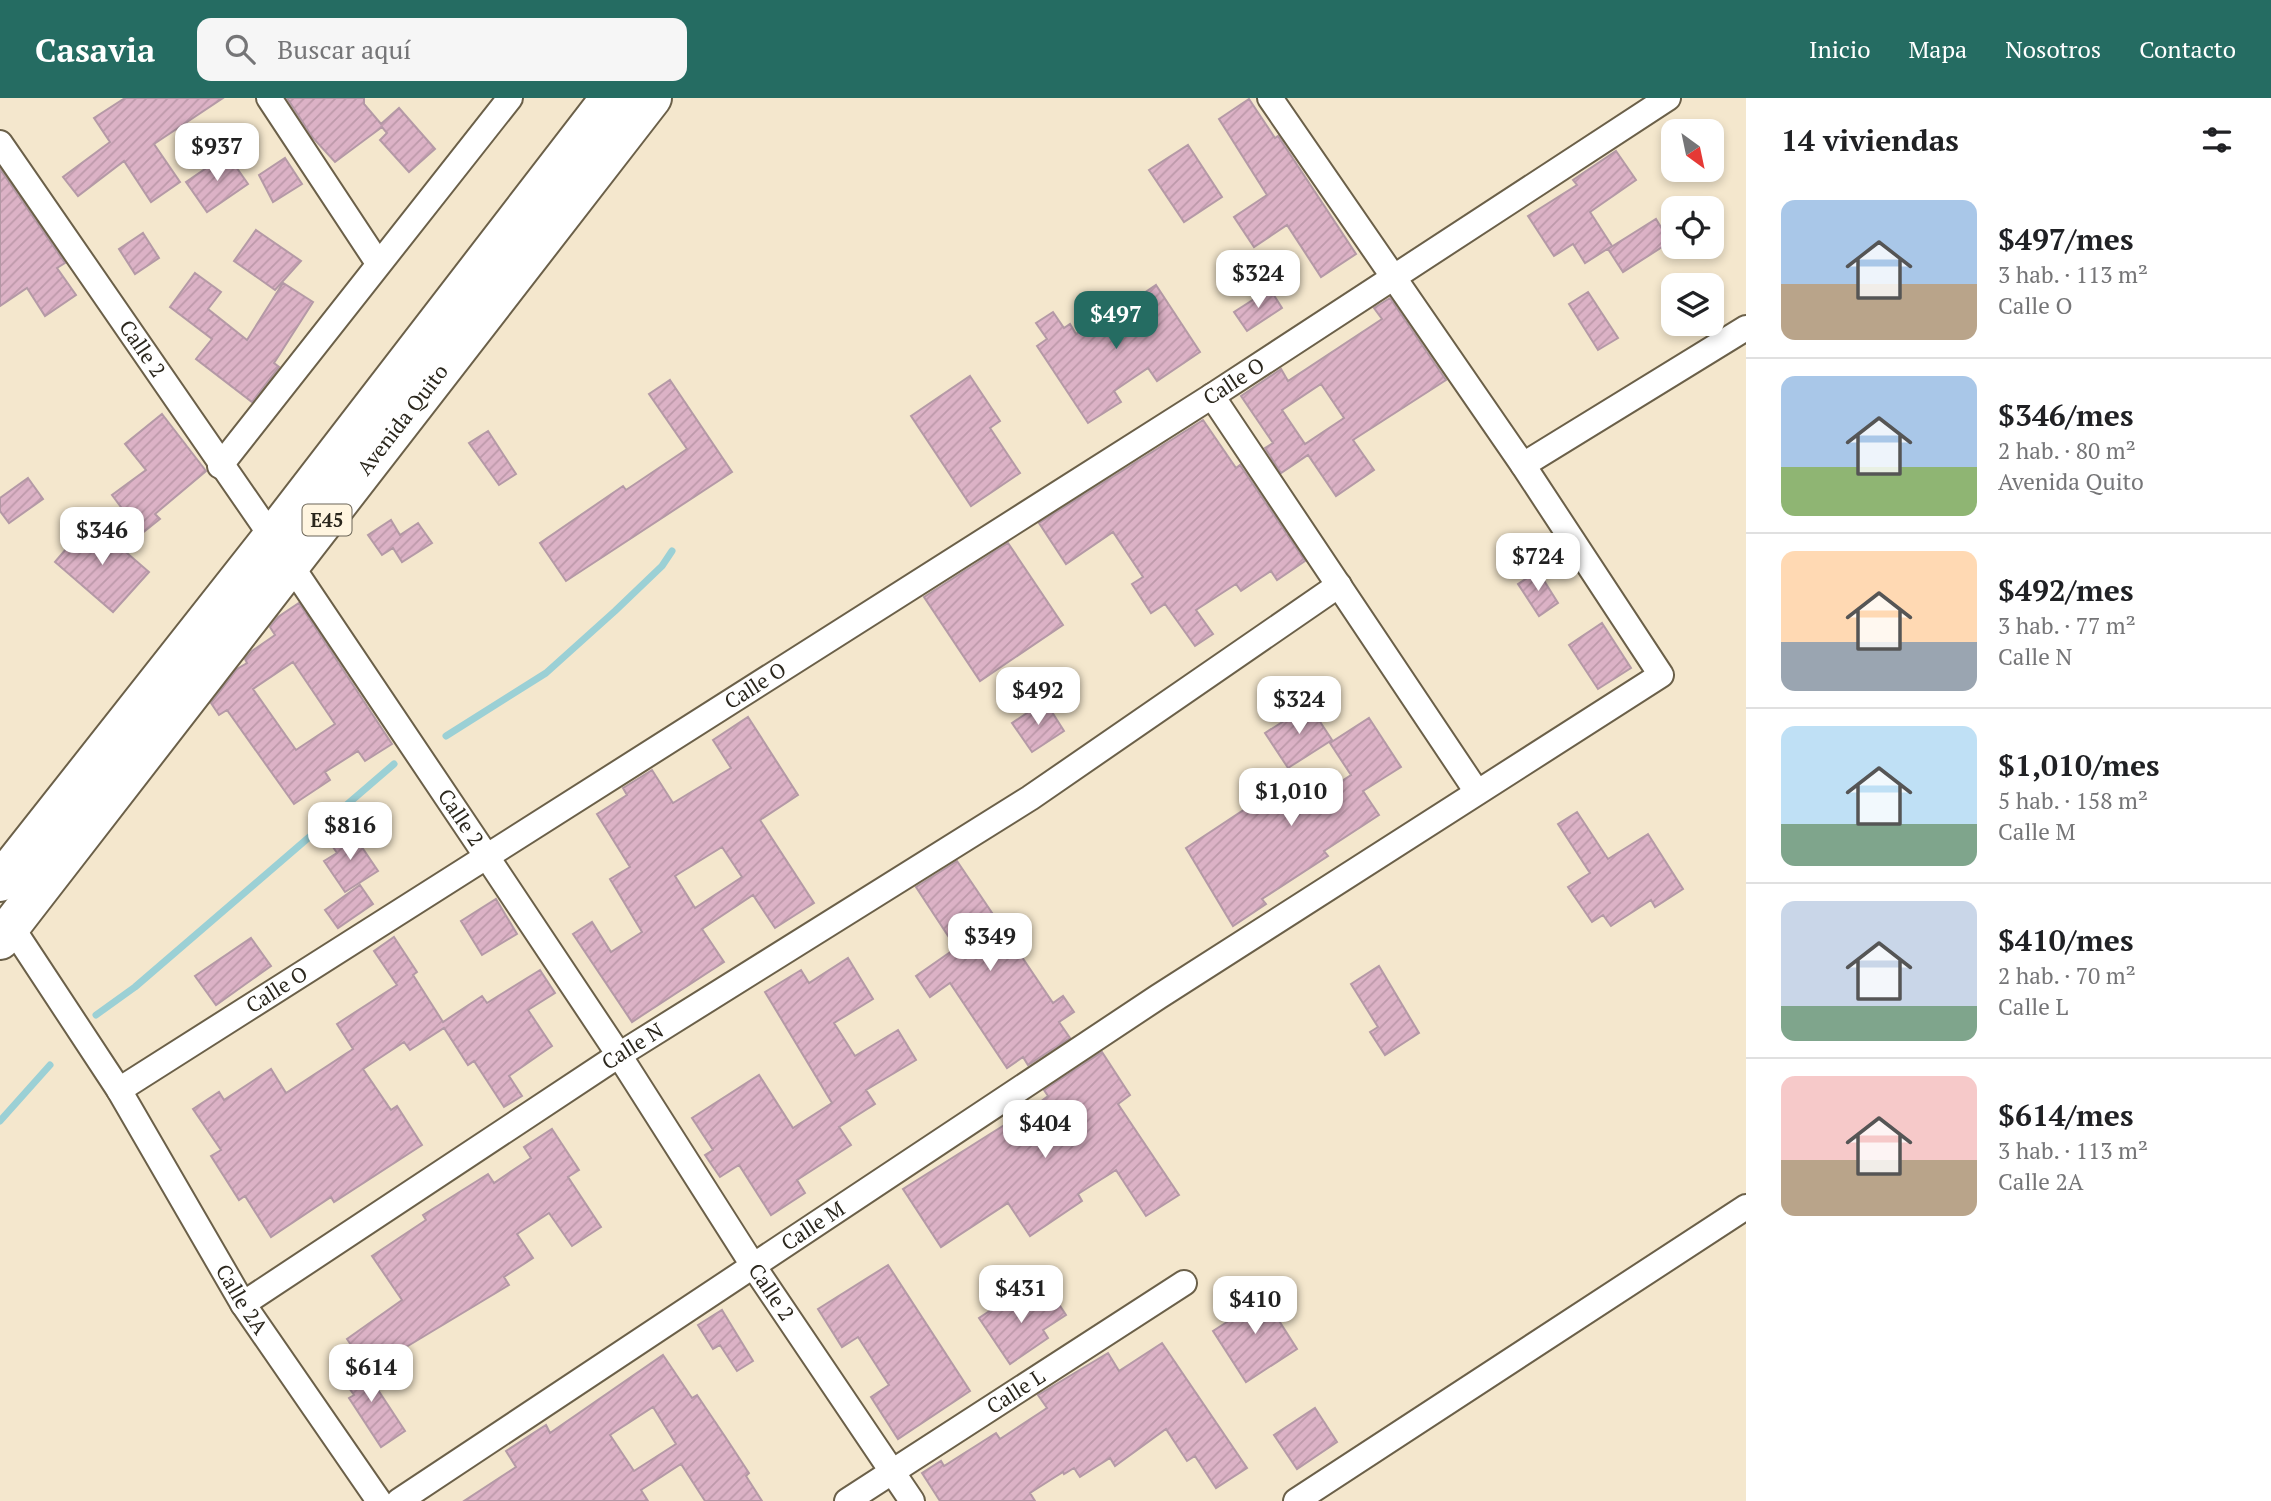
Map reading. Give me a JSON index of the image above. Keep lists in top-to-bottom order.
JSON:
{
  "streets": {
    "highway": ["Avenida Quito", "E45"],
    "street": [
      "Calle 2",
      "Calle O",
      "Calle N",
      "Calle M",
      "Calle 2A",
      "Calle L"
    ]
  },
  "crossings": [
    ["Calle 2", "Calle O"],
    ["Calle 2", "Avenida Quito"],
    ["Calle 2", "Calle N"],
    ["Calle 2", "Calle M"],
    ["Calle 2", "Calle L"],
    ["Calle O", "Calle 2A"],
    ["Avenida Quito", "Calle 2A"],
    ["Calle N", "Calle 2A"]
  ],
  "north": "bottom right",
  "page": {
    "header": "Casavia",
    "search": "Buscar aquí",
    "nav": [
      "Inicio",
      "Mapa",
      "Nosotros",
      "Contacto"
    ],
    "heading": "14 viviendas",
    "price": [
      "$937",
      "$324",
      "$497",
      "$346",
      "$724",
      "$492",
      "$324",
      "$1,010",
      "$816",
      "$349",
      "$404",
      "$431",
      "$410",
      "$614"
    ],
    "list": [
      {
        "name": "$497/mes",
        "note": "3 hab. · 113 m² · Calle O"
      },
      {
        "name": "$346/mes",
        "note": "2 hab. · 80 m² · Avenida Quito"
      },
      {
        "name": "$492/mes",
        "note": "3 hab. · 77 m² · Calle N"
      },
      {
        "name": "$1,010/mes",
        "note": "5 hab. · 158 m² · Calle M"
      },
      {
        "name": "$410/mes",
        "note": "2 hab. · 70 m² · Calle L"
      },
      {
        "name": "$614/mes",
        "note": "3 hab. · 113 m² · Calle 2A"
      }
    ]
  }
}
